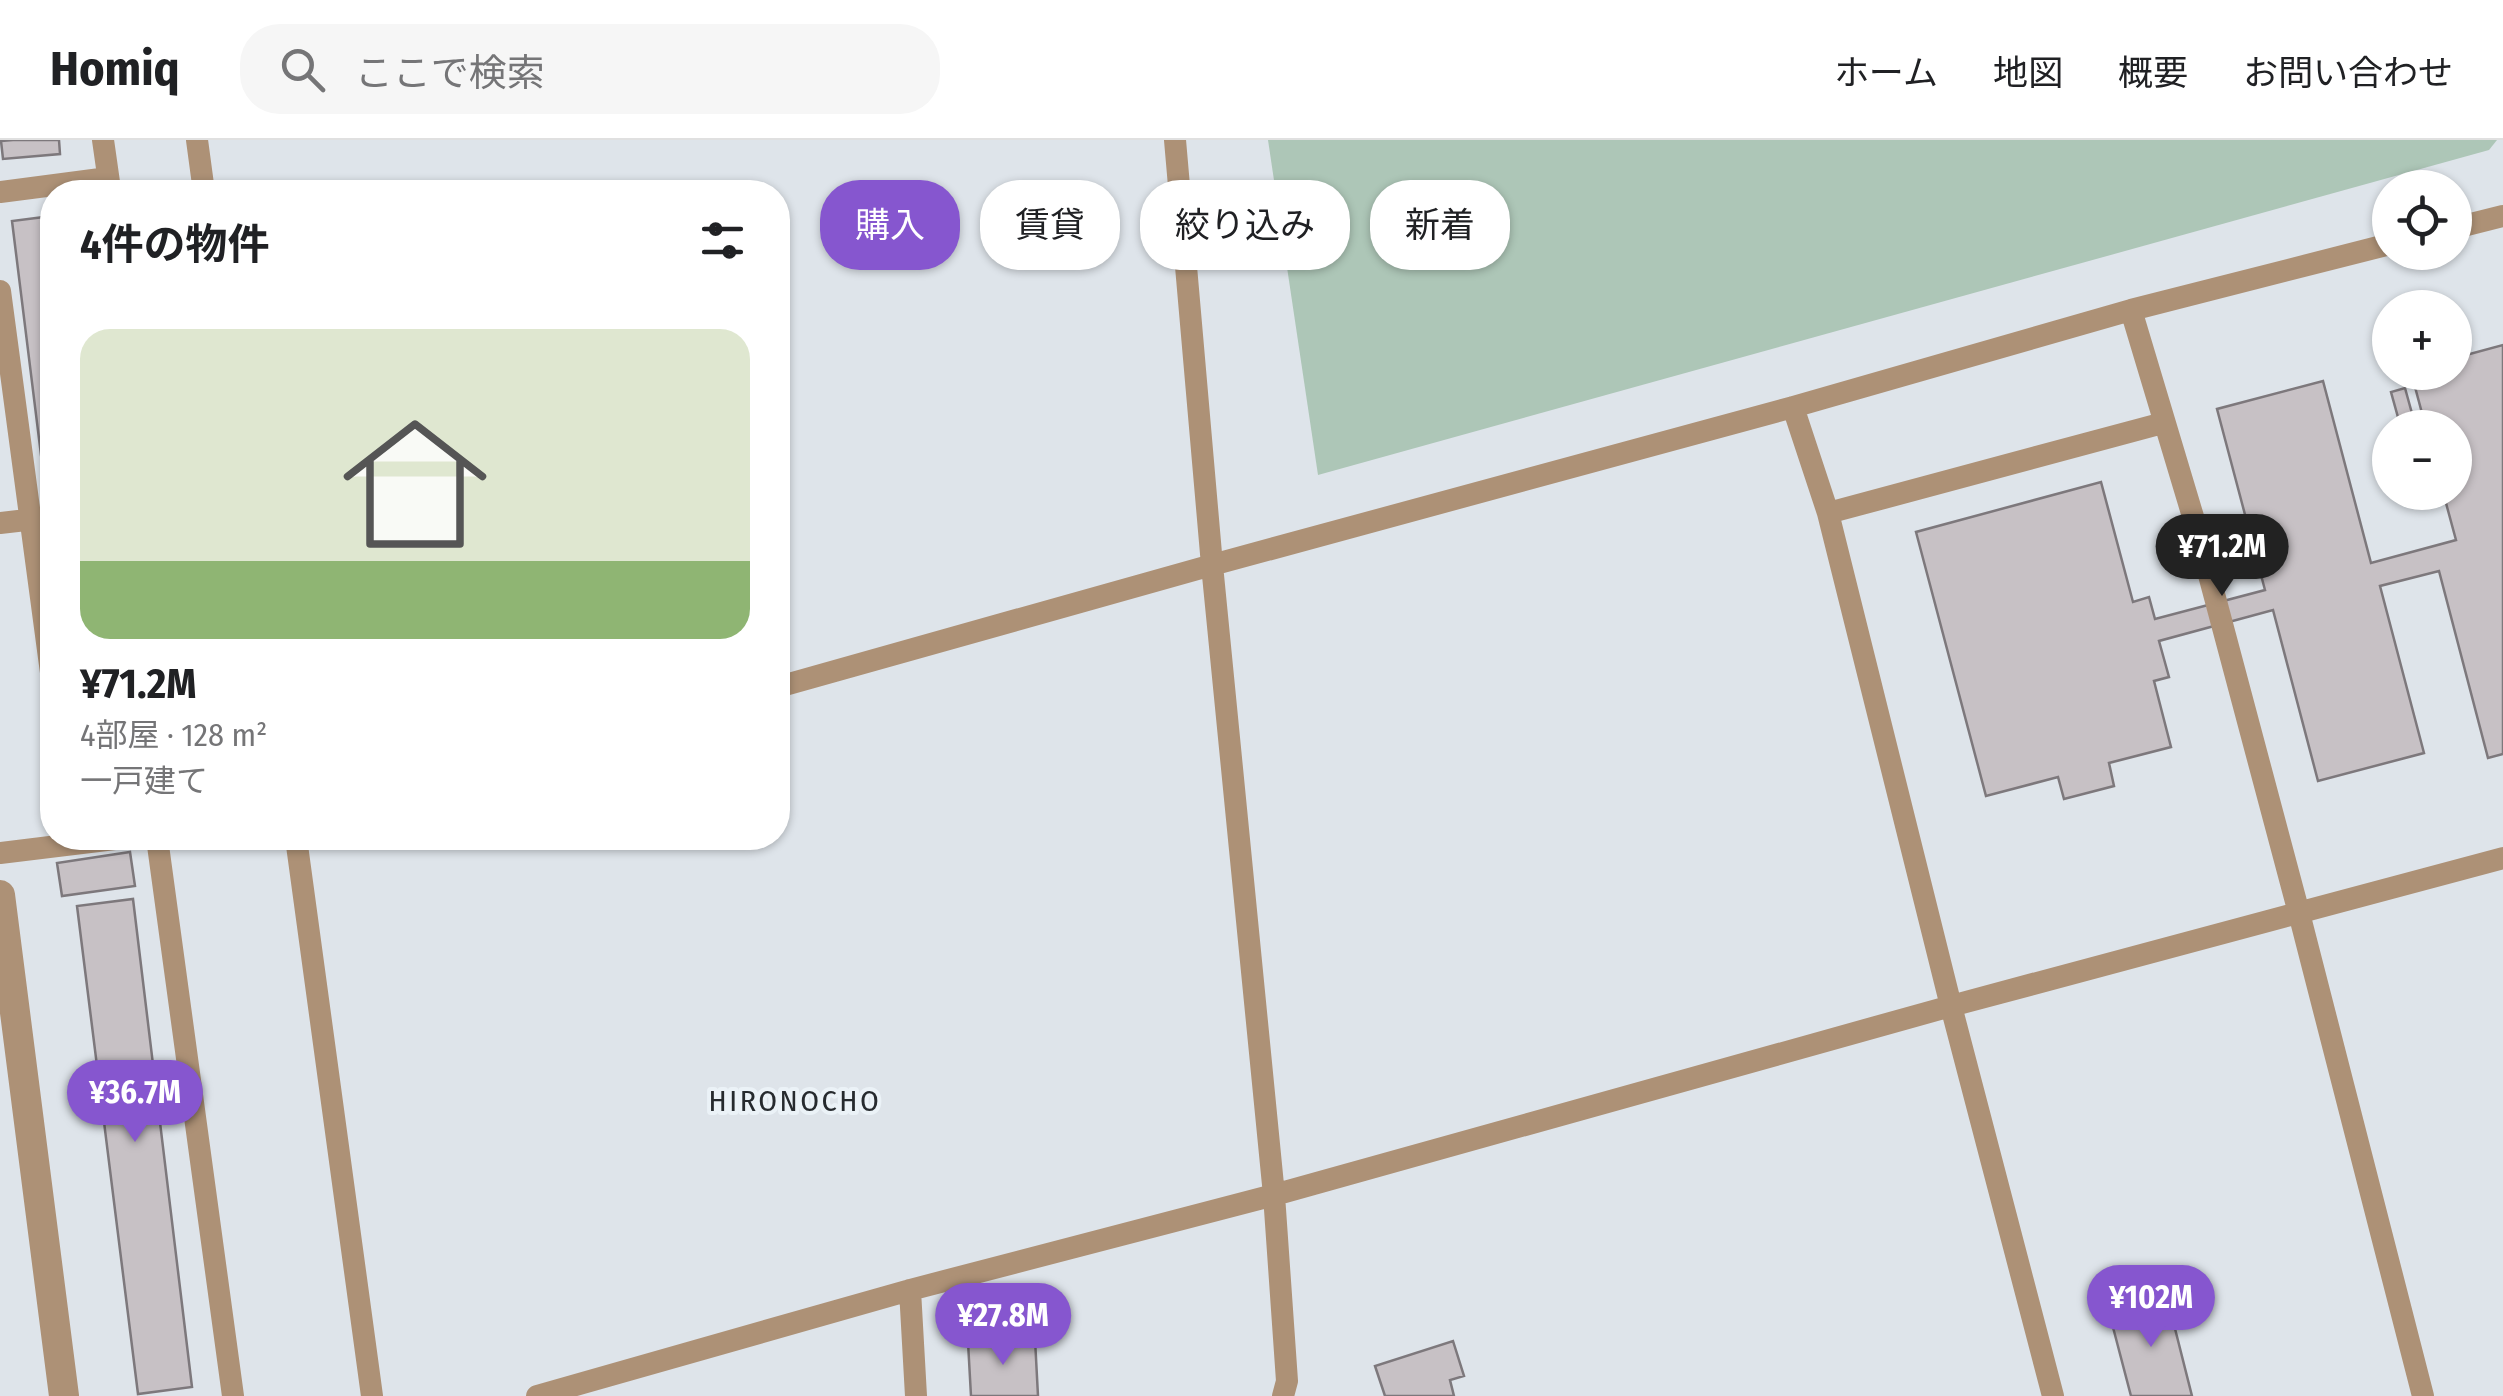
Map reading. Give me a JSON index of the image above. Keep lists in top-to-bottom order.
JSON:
{
  "districts": ["HIRONOCHO"],
  "page": {
    "header": "Homiq",
    "search": "ここで検索",
    "nav": [
      "ホーム",
      "地図",
      "概要",
      "お問い合わせ"
    ],
    "map_buttons": ["+", "−"],
    "chip": [
      "購入",
      "賃貸",
      "絞り込み",
      "新着"
    ],
    "heading": "4件の物件",
    "list": [
      {
        "name": "¥71.2M",
        "note": "4部屋 · 128 m² · 一戸建て"
      }
    ],
    "price": [
      "¥71.2M",
      "¥36.7M",
      "¥102M",
      "¥27.8M"
    ]
  }
}
